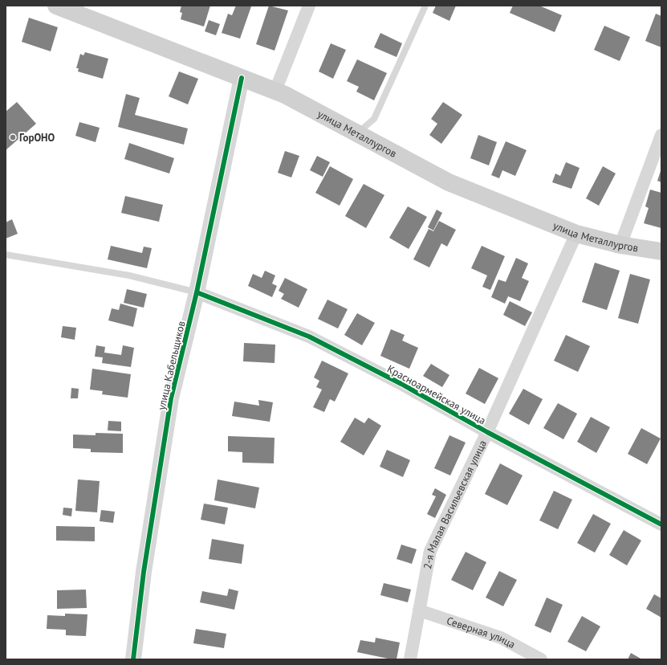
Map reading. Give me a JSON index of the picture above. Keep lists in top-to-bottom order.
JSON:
{
  "streets": {
    "main road": ["улица Металлургов"],
    "street": [
      "улица Кабельщиков",
      "Красноармейская улица",
      "2-я Малая Васильевская улица",
      "Северная улица"
    ]
  },
  "crossings": [
    ["улица Металлургов", "улица Кабельщиков"],
    ["улица Металлургов", "2-я Малая Васильевская улица"],
    ["улица Кабельщиков", "Красноармейская улица"],
    ["Красноармейская улица", "2-я Малая Васильевская улица"],
    ["2-я Малая Васильевская улица", "Северная улица"]
  ],
  "places": ["ГорОНО"]
}
